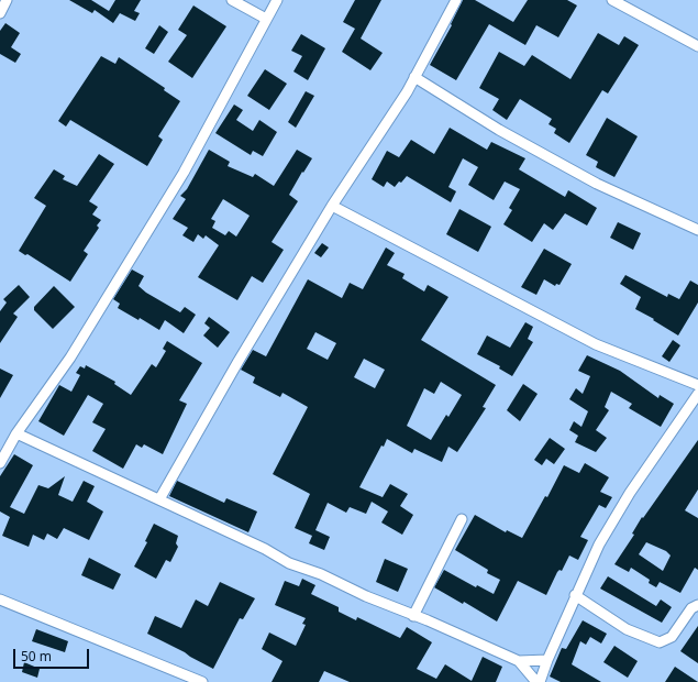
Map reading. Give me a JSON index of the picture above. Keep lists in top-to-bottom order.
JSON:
{
  "scale_bar": "50 m"
}
